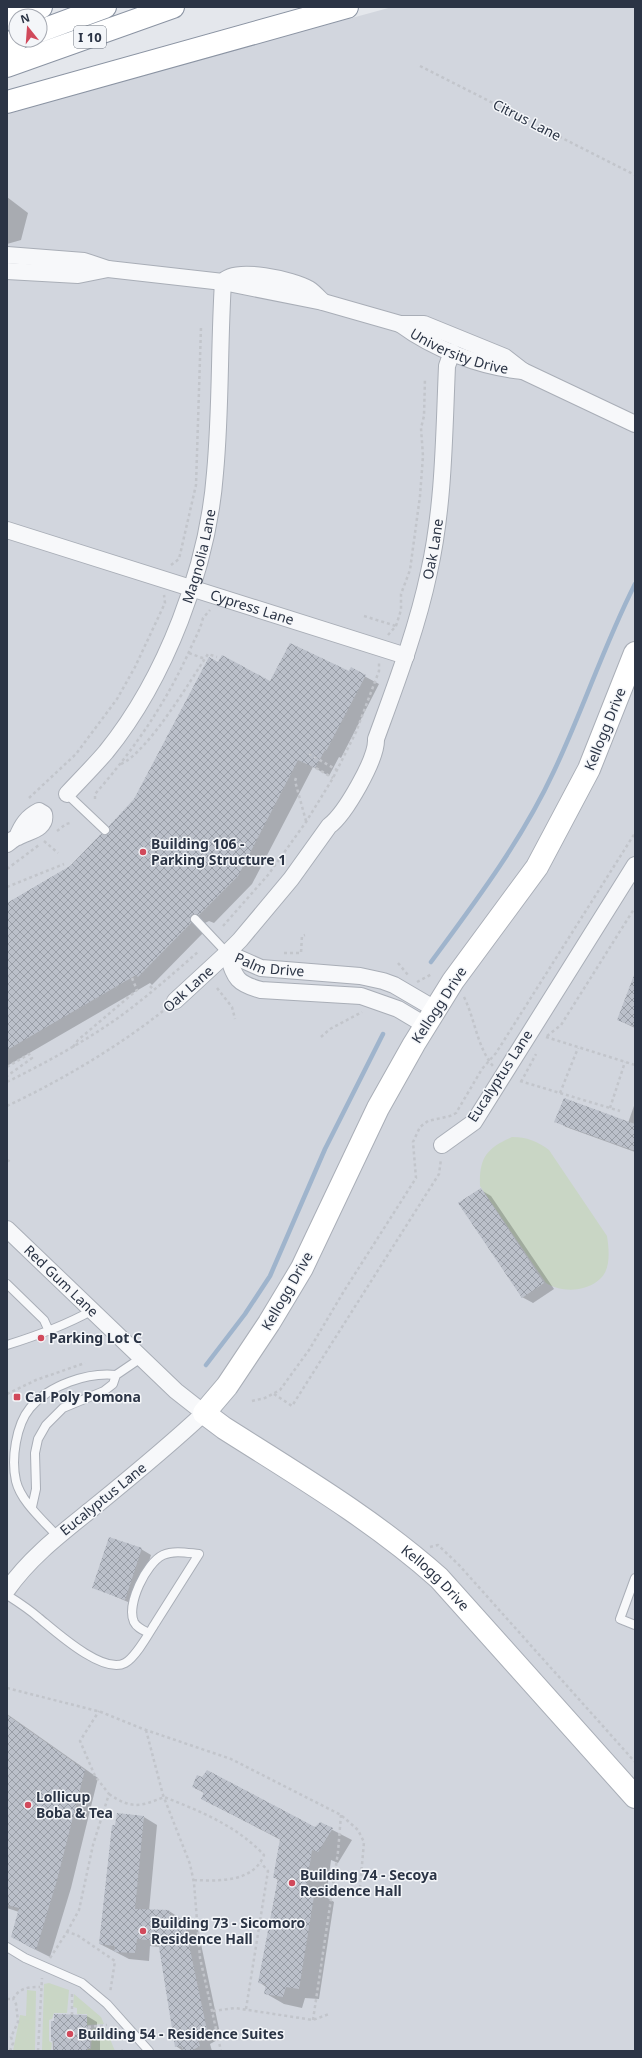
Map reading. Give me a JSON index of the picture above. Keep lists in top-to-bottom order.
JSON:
{
  "streets": {
    "main road": ["I 10", "Kellogg Drive"],
    "street": [
      "University Drive",
      "Oak Lane",
      "Magnolia Lane",
      "Cypress Lane",
      "Palm Drive",
      "Eucalyptus Lane",
      "Red Gum Lane"
    ],
    "path": ["Citrus Lane"]
  },
  "crossings": [
    ["University Drive", "Oak Lane"],
    ["University Drive", "Magnolia Lane"],
    ["Oak Lane", "Cypress Lane"],
    ["Oak Lane", "Palm Drive"],
    ["Magnolia Lane", "Cypress Lane"],
    ["Kellogg Drive", "Palm Drive"],
    ["Kellogg Drive", "Eucalyptus Lane"],
    ["Kellogg Drive", "Red Gum Lane"],
    ["Eucalyptus Lane", "Red Gum Lane"]
  ],
  "places": {
    "other": [
      "Building 106 - Parking Structure 1",
      "Parking Lot C",
      "Lollicup Boba & Tea",
      "Building 74 - Secoya Residence Hall",
      "Building 73 - Sicomoro Residence Hall",
      "Building 54 - Residence Suites"
    ],
    "transit": ["Cal Poly Pomona"]
  },
  "north": "top"
}
